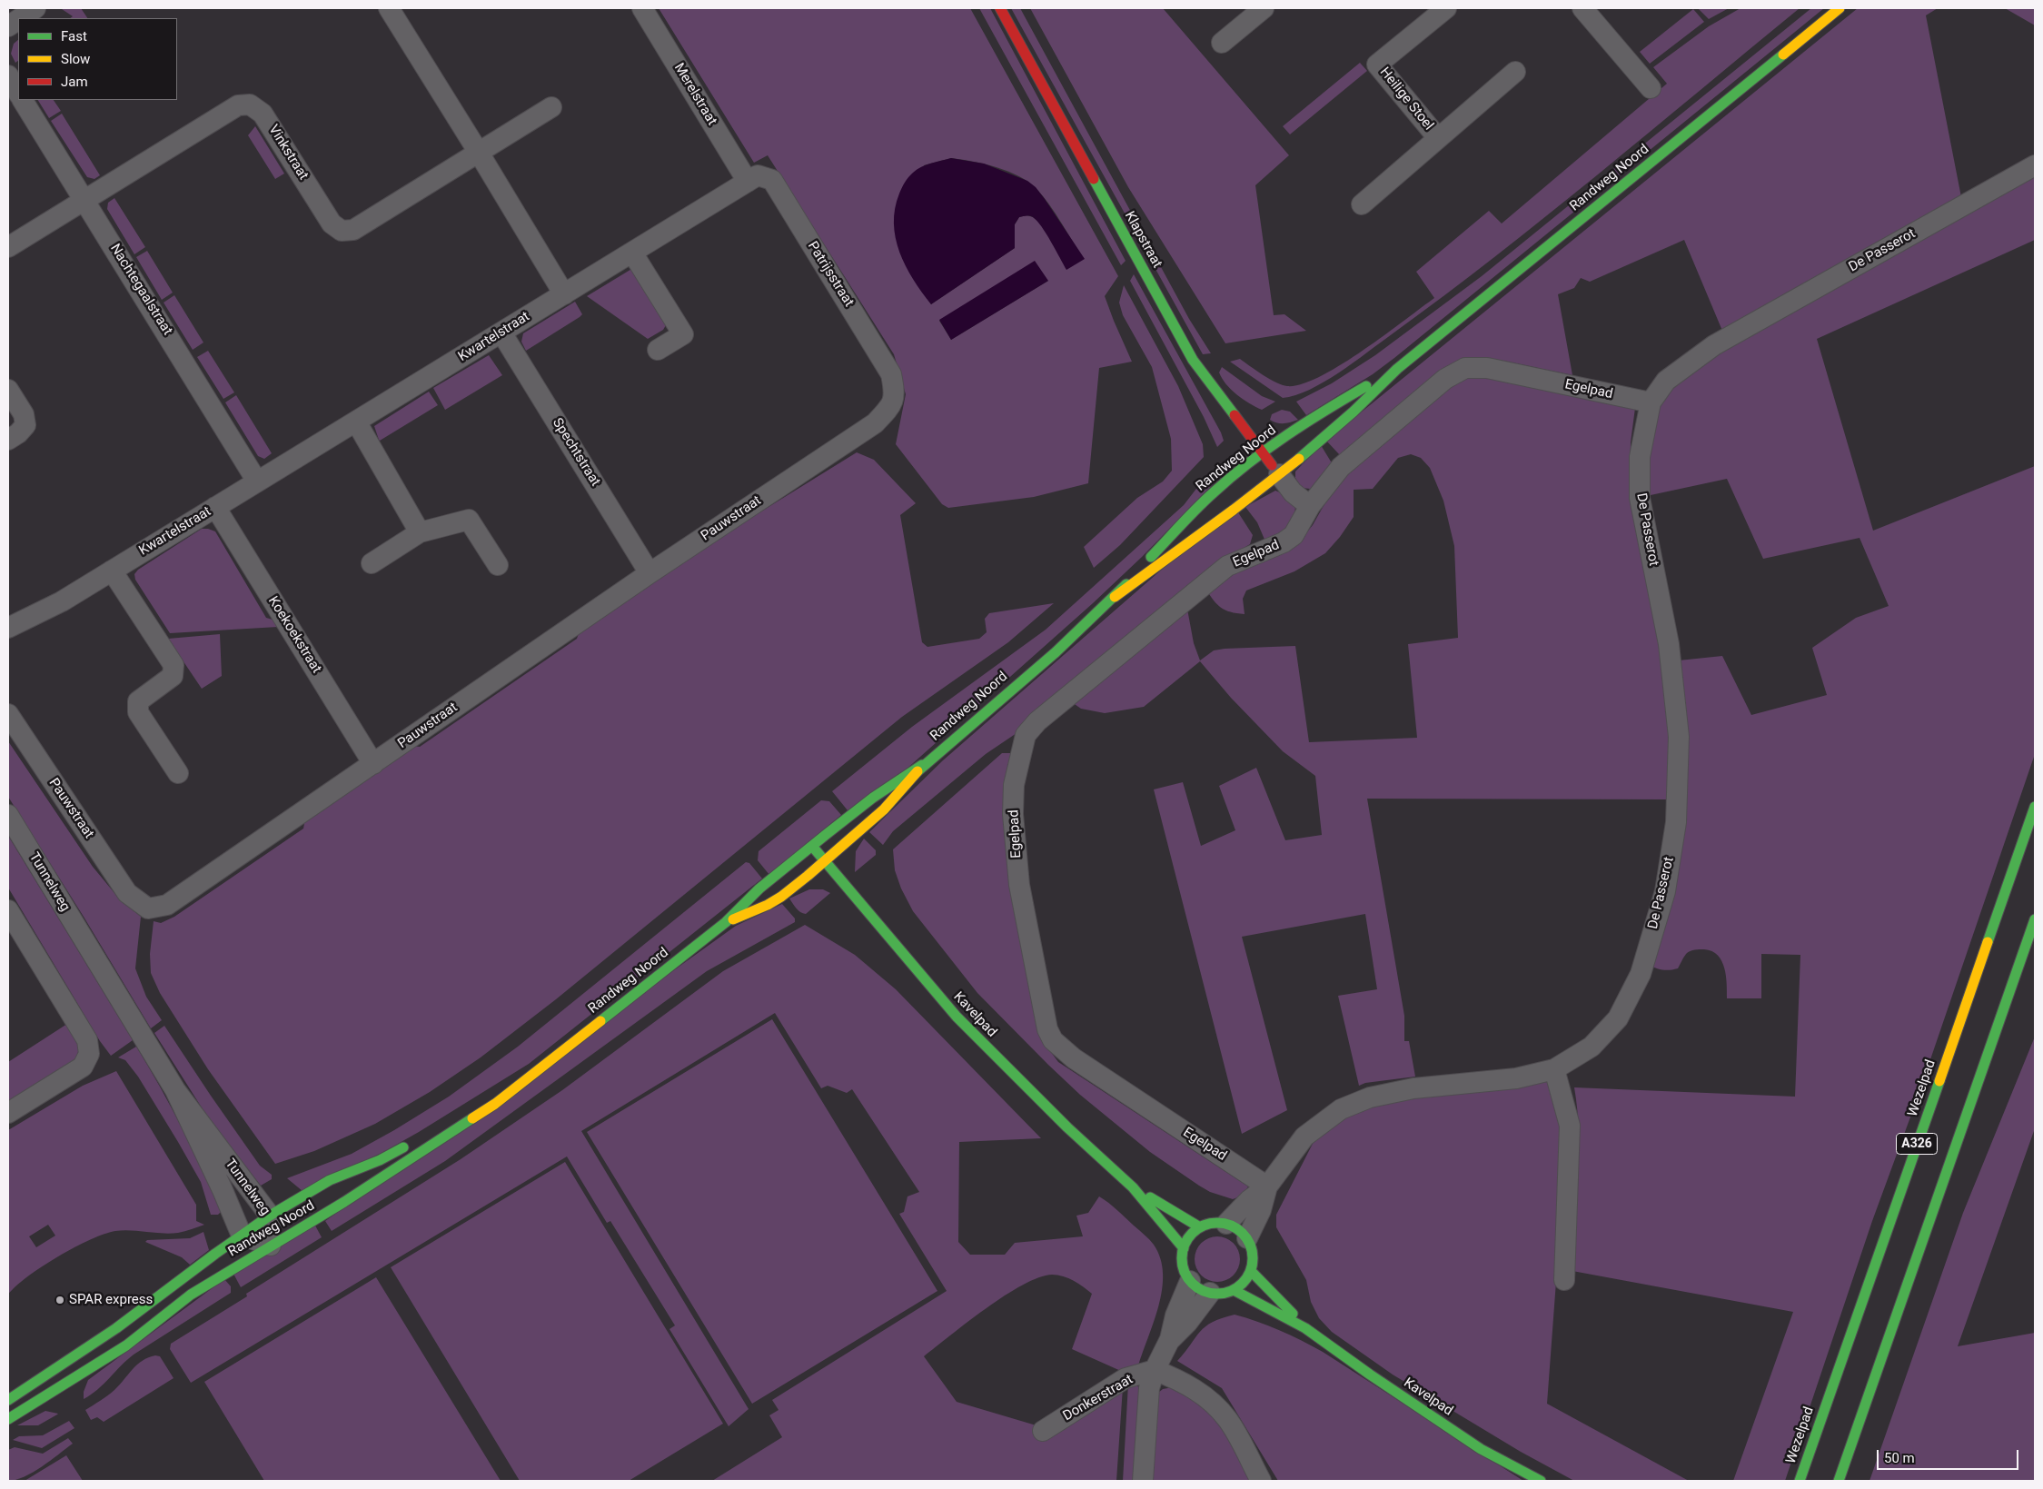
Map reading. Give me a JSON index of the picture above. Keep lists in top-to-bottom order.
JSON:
{
  "streets": {
    "main road": [
      "Randweg Noord",
      "Klapstraat",
      "Kavelpad",
      "Wezelpad",
      "A326"
    ],
    "street": [
      "Merelstraat",
      "Heilige Stoel",
      "Vinkstraat",
      "De Passerot",
      "Patrijsstraat",
      "Nachtegaalstraat",
      "Kwartelstraat",
      "Egelpad",
      "Spechtstraat",
      "Pauwstraat",
      "Koekoekstraat",
      "Tunnelweg",
      "Donkerstraat"
    ]
  },
  "crossings": [
    ["Merelstraat", "Patrijsstraat"],
    ["Merelstraat", "Kwartelstraat"],
    ["Vinkstraat", "Nachtegaalstraat"],
    ["Randweg Noord", "Klapstraat"],
    ["Randweg Noord", "Tunnelweg"],
    ["Randweg Noord", "Kavelpad"],
    ["De Passerot", "Egelpad"],
    ["De Passerot", "Kavelpad"],
    ["De Passerot", "Donkerstraat"],
    ["Patrijsstraat", "Kwartelstraat"],
    ["Patrijsstraat", "Pauwstraat"],
    ["Nachtegaalstraat", "Kwartelstraat"],
    ["Kwartelstraat", "Spechtstraat"],
    ["Kwartelstraat", "Koekoekstraat"],
    ["Spechtstraat", "Pauwstraat"],
    ["Pauwstraat", "Koekoekstraat"],
    ["Kavelpad", "Donkerstraat"]
  ],
  "places": ["SPAR express"],
  "legend": ["Fast", "Slow", "Jam"],
  "scale_bar": "50 m"
}
